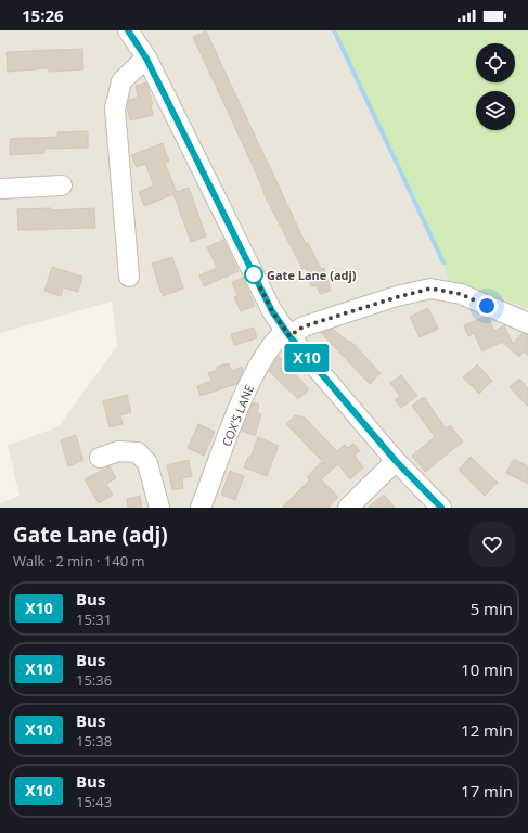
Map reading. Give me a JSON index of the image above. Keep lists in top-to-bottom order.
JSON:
{
  "streets": {
    "street": ["COX'S LANE"]
  },
  "places": ["Gate Lane (adj)"],
  "lines": ["bus line X10"],
  "page": {
    "status": "15:26",
    "on_map": "X10",
    "heading": ["Gate Lane (adj)", "Walk · 2 min · 140 m"],
    "list": [
      {
        "mark": "X10",
        "name": "Bus",
        "note": "15:31",
        "value": "5 min"
      },
      {
        "mark": "X10",
        "name": "Bus",
        "note": "15:36",
        "value": "10 min"
      },
      {
        "mark": "X10",
        "name": "Bus",
        "note": "15:38",
        "value": "12 min"
      },
      {
        "mark": "X10",
        "name": "Bus",
        "note": "15:43",
        "value": "17 min"
      }
    ]
  }
}
